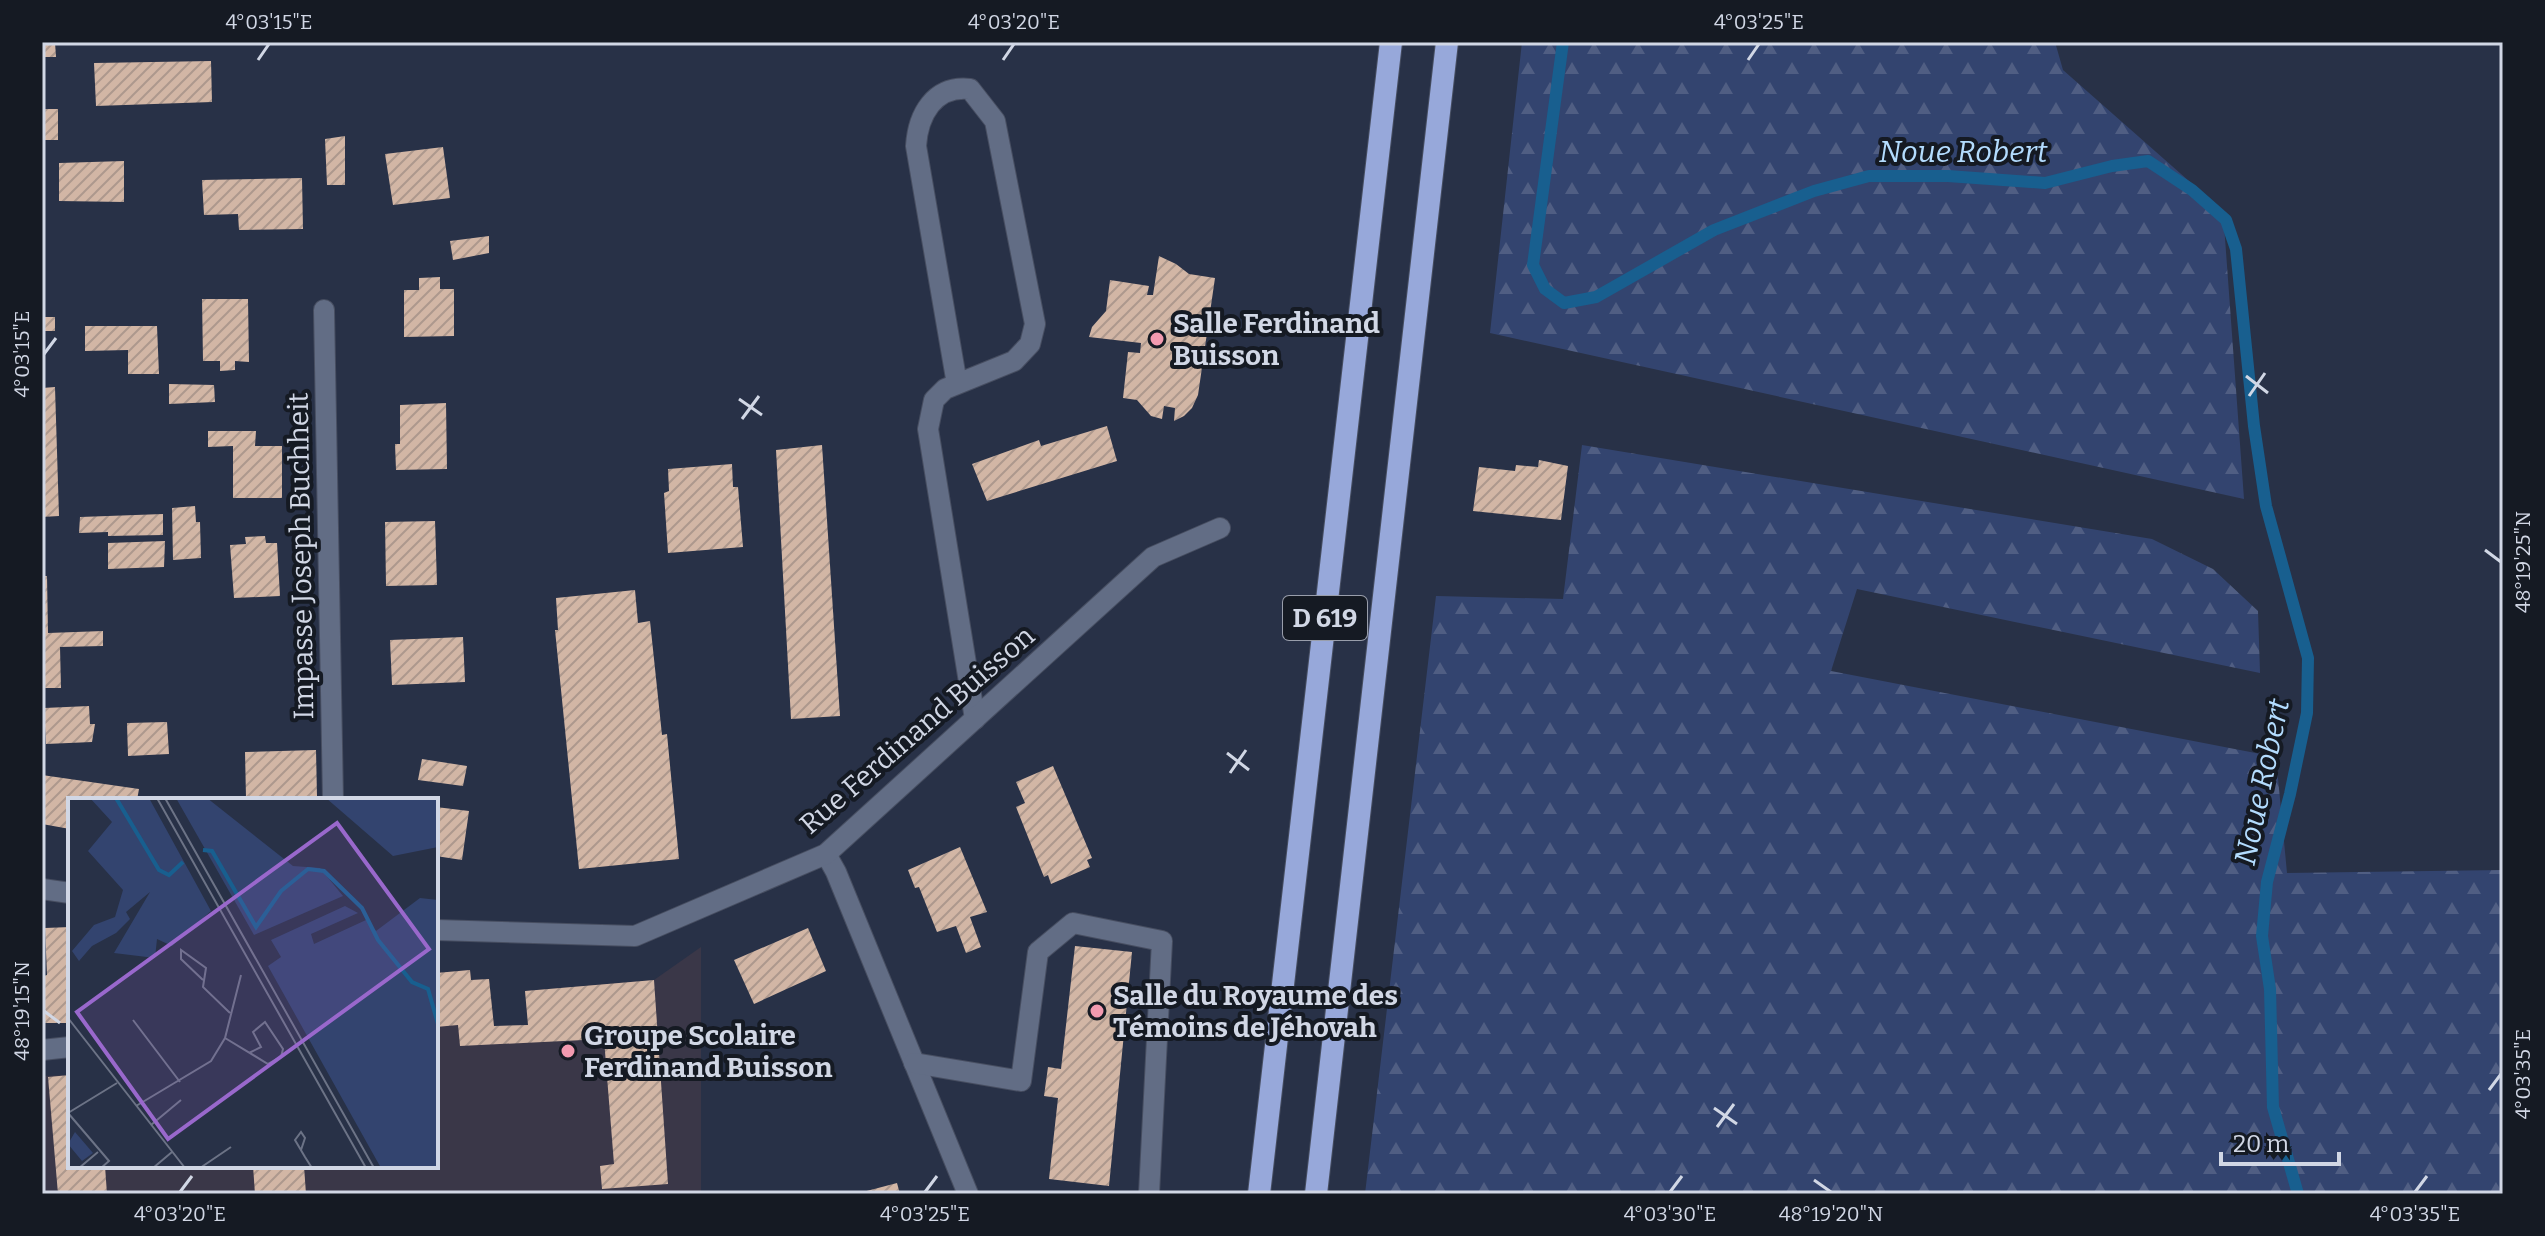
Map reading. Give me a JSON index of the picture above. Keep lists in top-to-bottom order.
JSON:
{
  "streets": {
    "highway": ["D 619"],
    "street": ["Impasse Joseph Buchheit", "Rue Ferdinand Buisson"]
  },
  "water": ["Noue Robert"],
  "places": ["Salle Ferdinand Buisson", "Salle du Royaume des Témoins de Jéhovah", "Groupe Scolaire Ferdinand Buisson"],
  "scale_bar": "20 m",
  "coordinates": [
    "4°03'15\"E",
    "4°03'20\"E",
    "4°03'25\"E",
    "48°19'25\"N",
    "48°19'15\"N",
    "4°03'35\"E",
    "4°03'30\"E",
    "48°19'20\"N"
  ]
}
